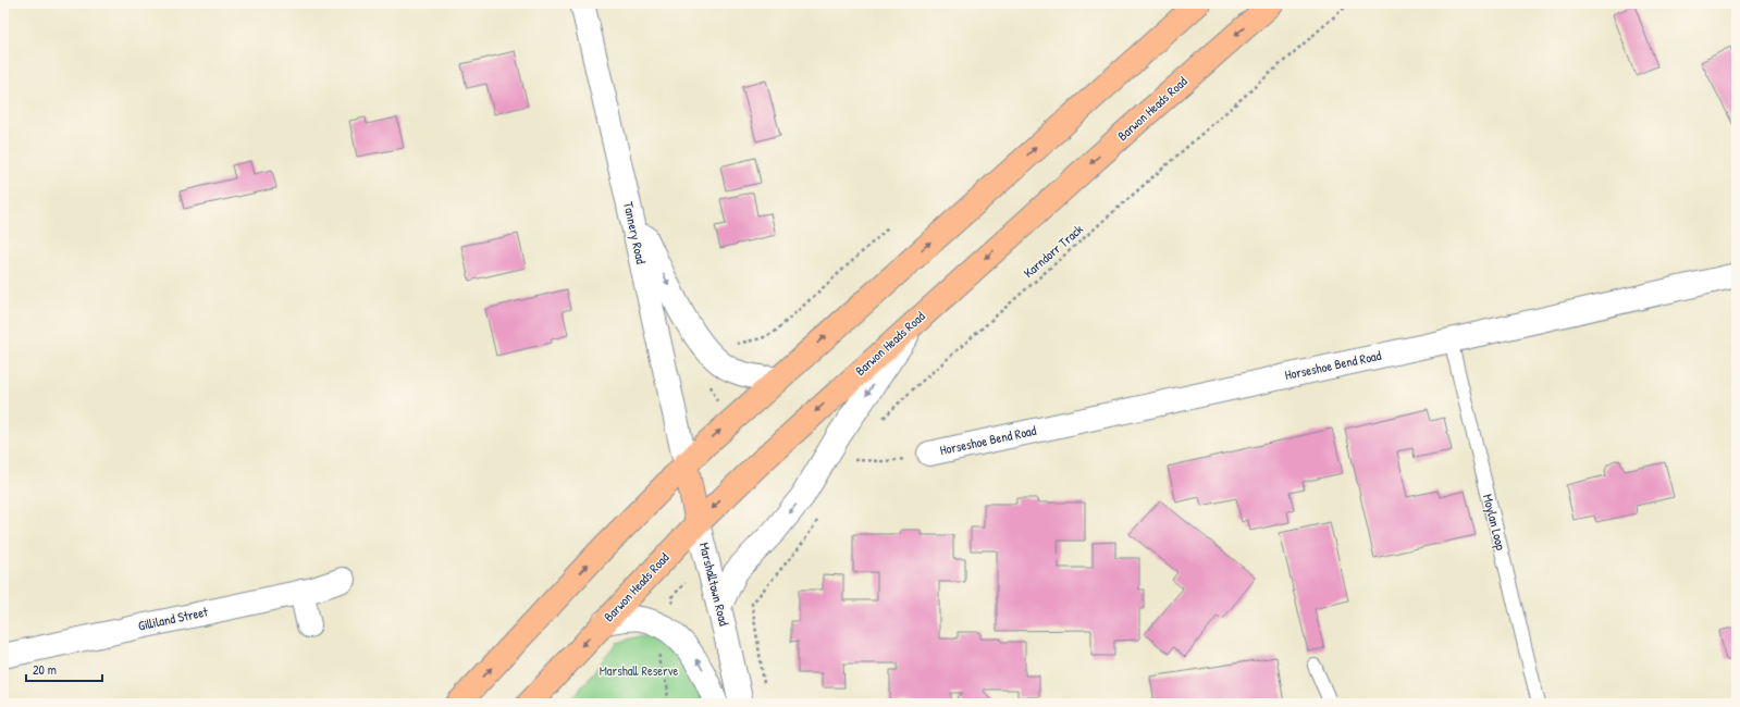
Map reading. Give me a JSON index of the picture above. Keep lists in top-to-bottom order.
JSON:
{
  "streets": {
    "main road": ["Barwon Heads Road", "Marshalltown Road"],
    "street": ["Tannery Road", "Horseshoe Bend Road", "Gilliland Street"],
    "lane": ["Moylan Loop"],
    "path": ["Karndorr Track"]
  },
  "crossings": [
    ["Barwon Heads Road", "Marshalltown Road"],
    ["Tannery Road", "Marshalltown Road"],
    ["Horseshoe Bend Road", "Moylan Loop"]
  ],
  "parks": ["Marshall Reserve"],
  "scale_bar": "20 m"
}
